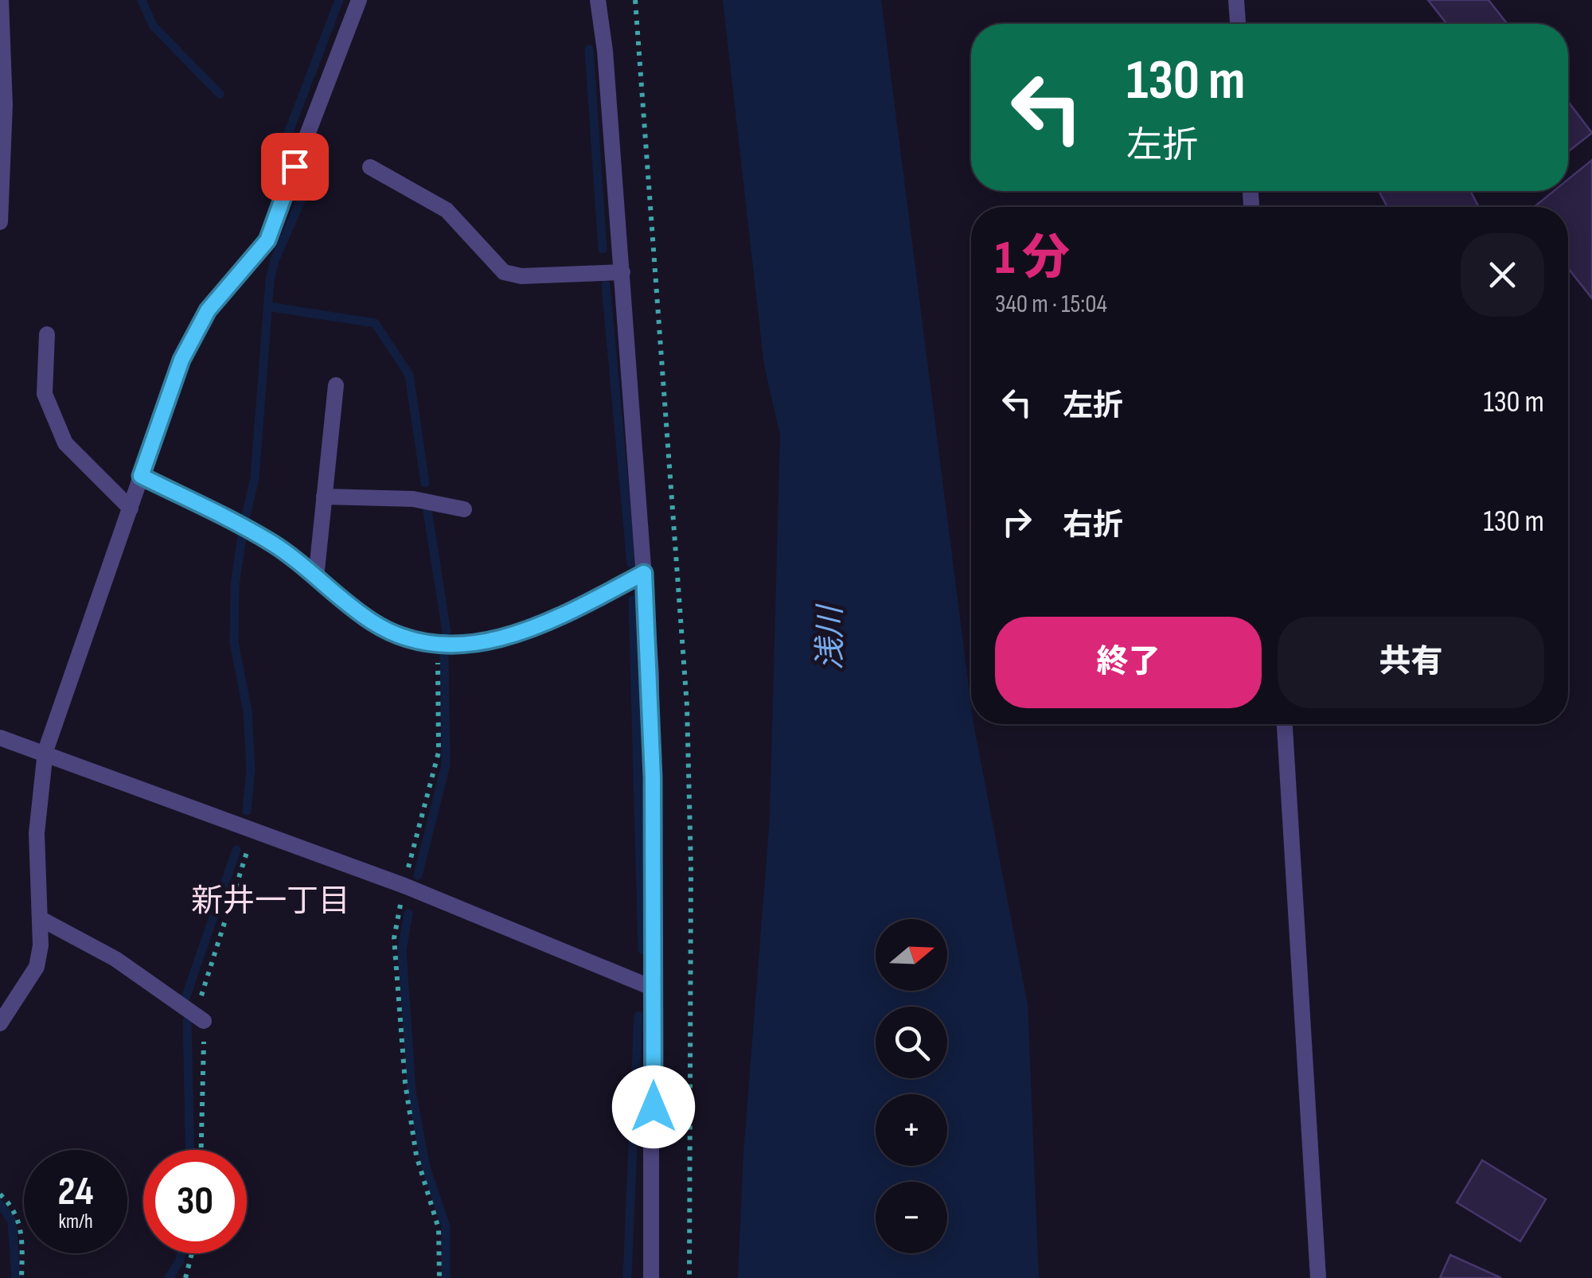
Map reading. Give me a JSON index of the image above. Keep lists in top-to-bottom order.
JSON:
{
  "districts": ["新井一丁目"],
  "water": ["浅川"],
  "north": "right",
  "page": {
    "turn": ["130 m", "左折"],
    "heading": ["1 分", "340 m · 15:04"],
    "list": [
      {
        "name": "左折",
        "value": "130 m"
      },
      {
        "name": "右折",
        "value": "130 m"
      }
    ],
    "buttons": ["終了", "共有"],
    "map_buttons": ["+", "−"],
    "speed": "24 km/h",
    "limit": "30"
  }
}
